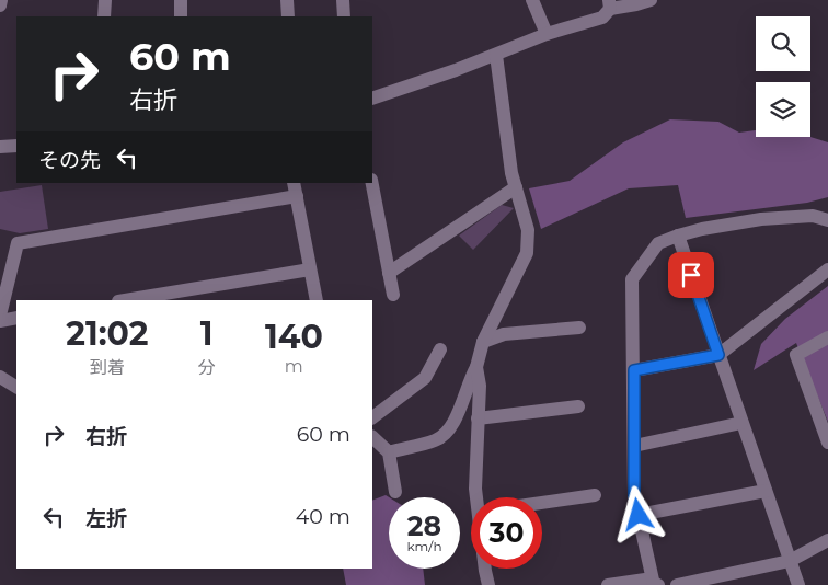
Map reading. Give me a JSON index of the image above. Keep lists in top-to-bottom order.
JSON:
{
  "page": {
    "turn": ["60 m", "右折"],
    "then": "その先",
    "eta": [
      "21:02",
      "到着",
      "1",
      "分",
      "140",
      "m"
    ],
    "list": [
      {
        "name": "右折",
        "value": "60 m"
      },
      {
        "name": "左折",
        "value": "40 m"
      }
    ],
    "speed": "28 km/h",
    "limit": "30"
  }
}
